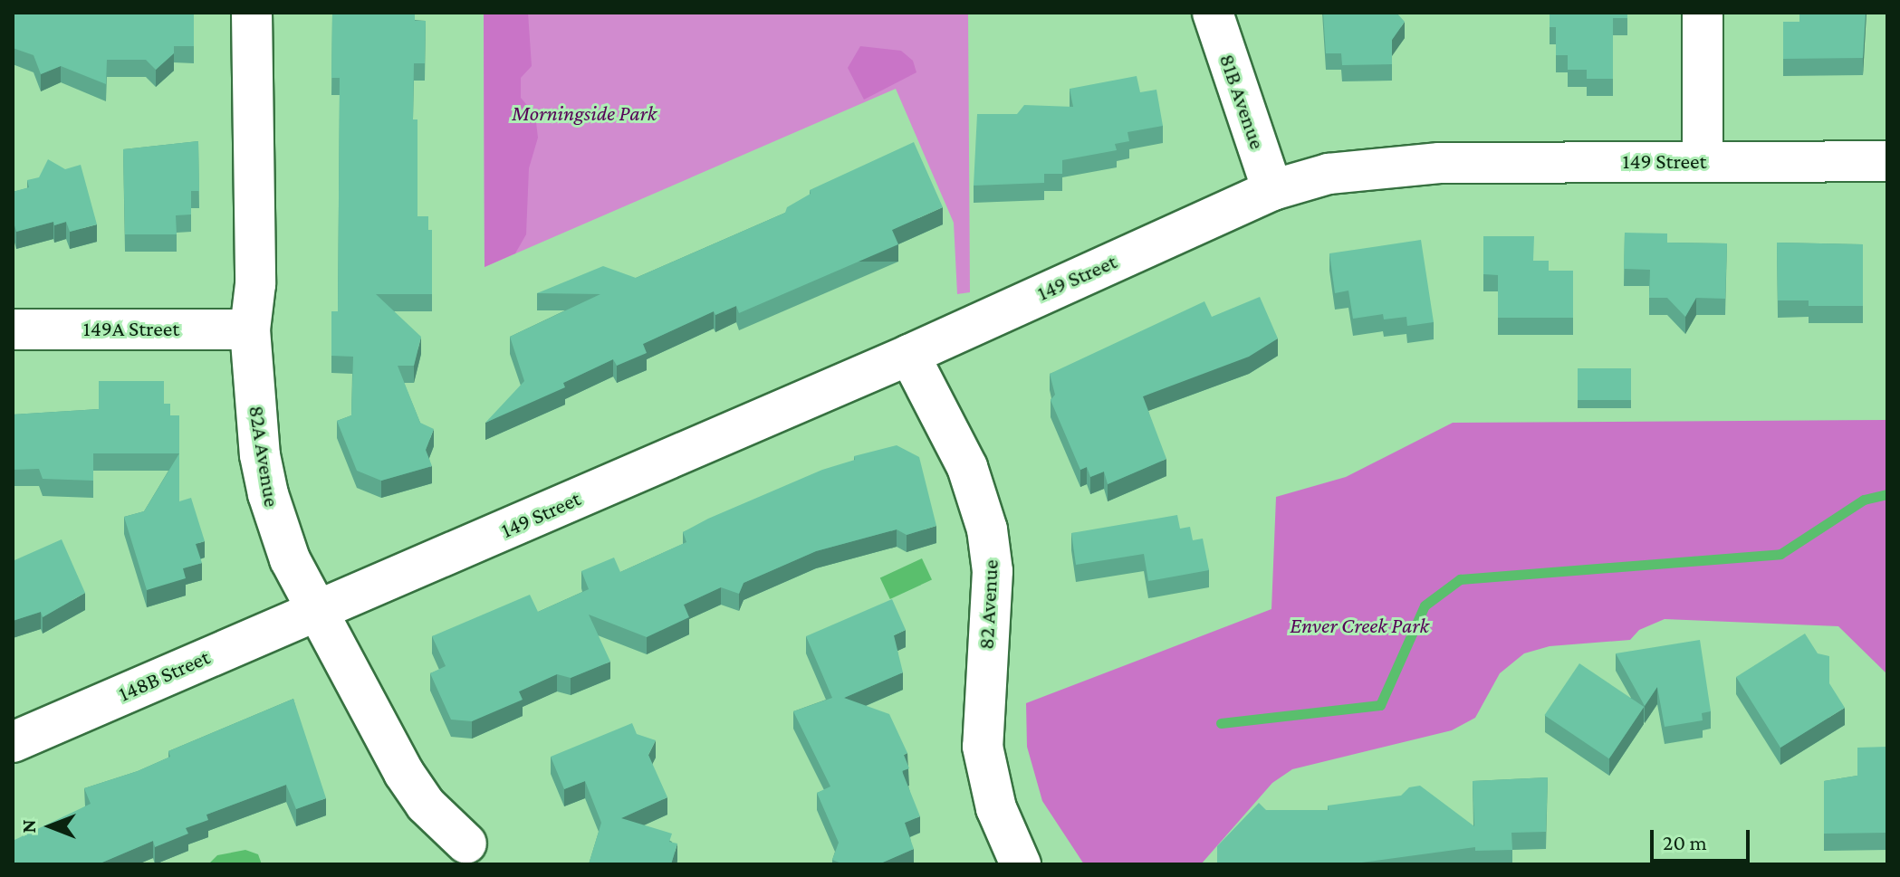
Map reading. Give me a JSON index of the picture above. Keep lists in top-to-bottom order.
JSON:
{
  "streets": {
    "street": [
      "81B Avenue",
      "149 Street",
      "149A Street",
      "82A Avenue",
      "82 Avenue",
      "148B Street"
    ]
  },
  "crossings": [
    ["81B Avenue", "149 Street"],
    ["149 Street", "82A Avenue"],
    ["149 Street", "82 Avenue"],
    ["149 Street", "148B Street"],
    ["149A Street", "82A Avenue"],
    ["82A Avenue", "148B Street"]
  ],
  "parks": ["Morningside Park", "Enver Creek Park"],
  "scale_bar": "20 m",
  "north": "left"
}
